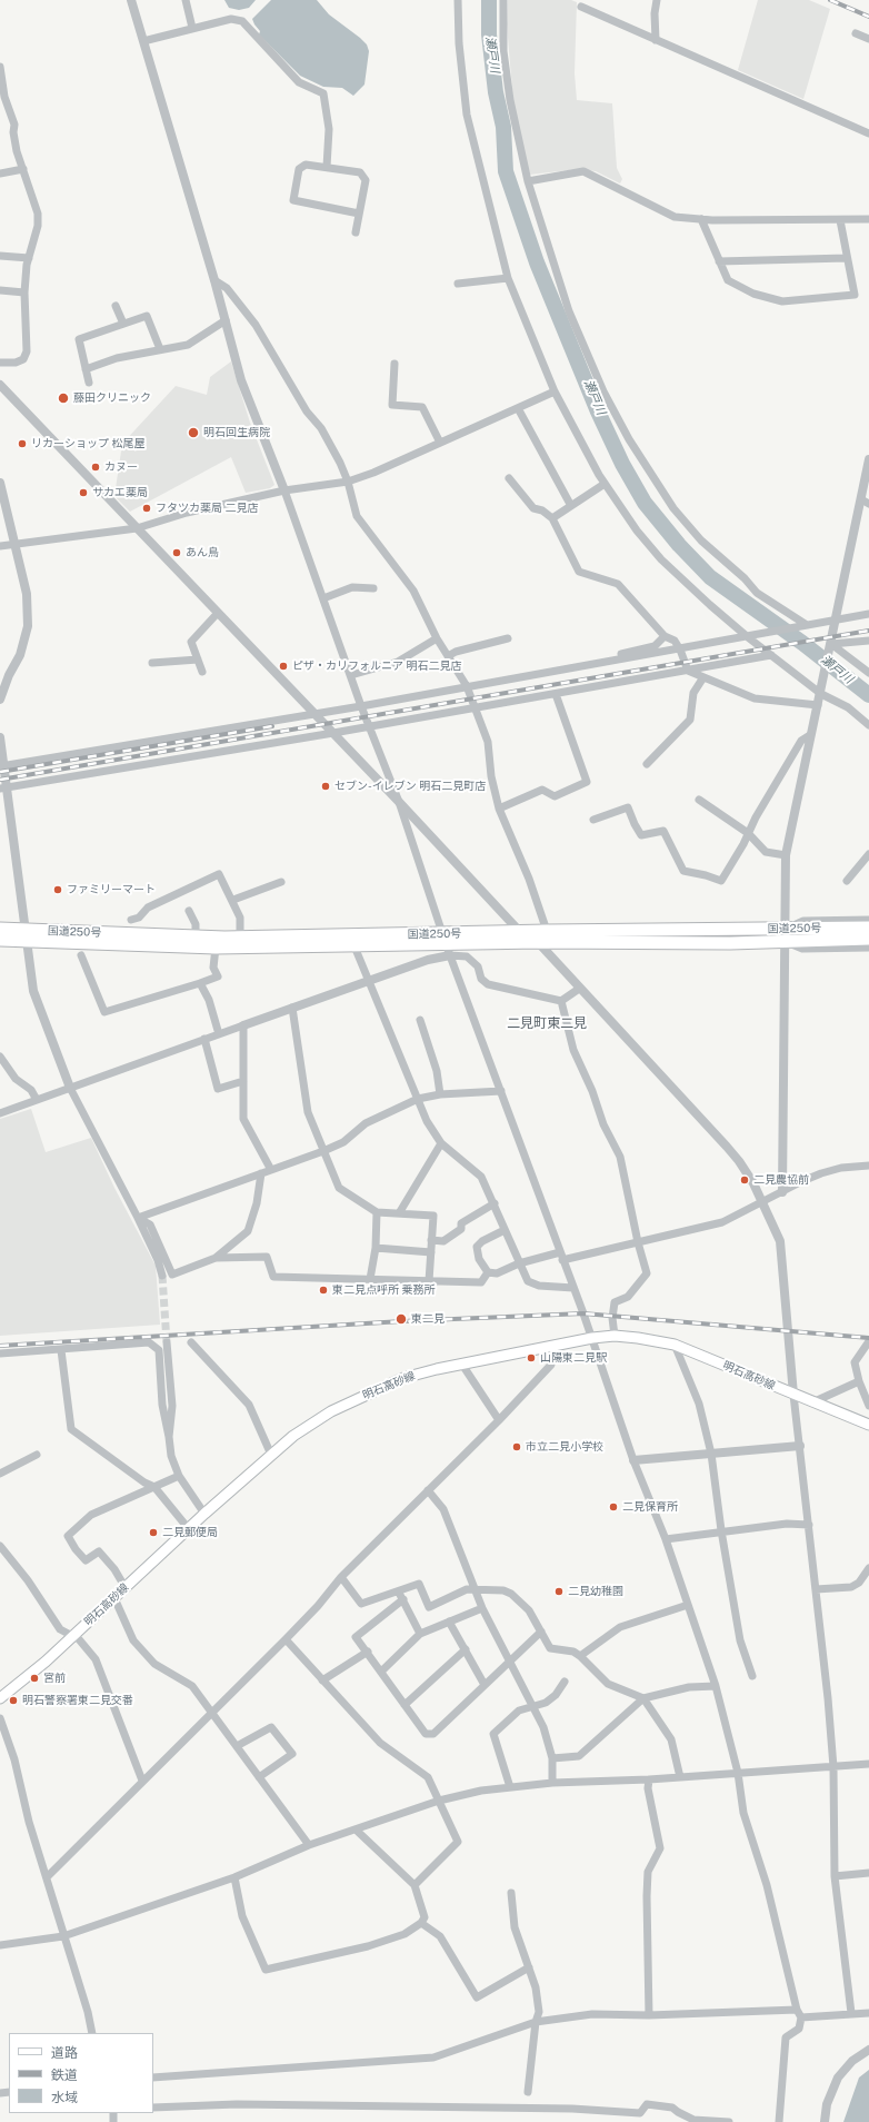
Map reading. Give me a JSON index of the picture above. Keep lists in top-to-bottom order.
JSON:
{
  "streets": {
    "highway": ["国道250号"],
    "main road": ["明石高砂線"]
  },
  "districts": ["二見町東二見"],
  "water": ["瀬戸川"],
  "places": [
    "藤田クリニック",
    "明石回生病院",
    "リカーショップ 松尾屋",
    "カヌー",
    "サカエ薬局",
    "フタツカ薬局 二見店",
    "あん鳥",
    "ピザ・カリフォルニア 明石二見店",
    "セブン-イレブン 明石二見町店",
    "ファミリーマート",
    "二見農協前",
    "東二見点呼所 乗務所",
    "東二見",
    "山陽東二見駅",
    "市立二見小学校",
    "二見保育所",
    "二見郵便局",
    "二見幼稚園",
    "宮前",
    "明石警察署東二見交番"
  ],
  "legend": ["道路", "鉄道", "水域"]
}
